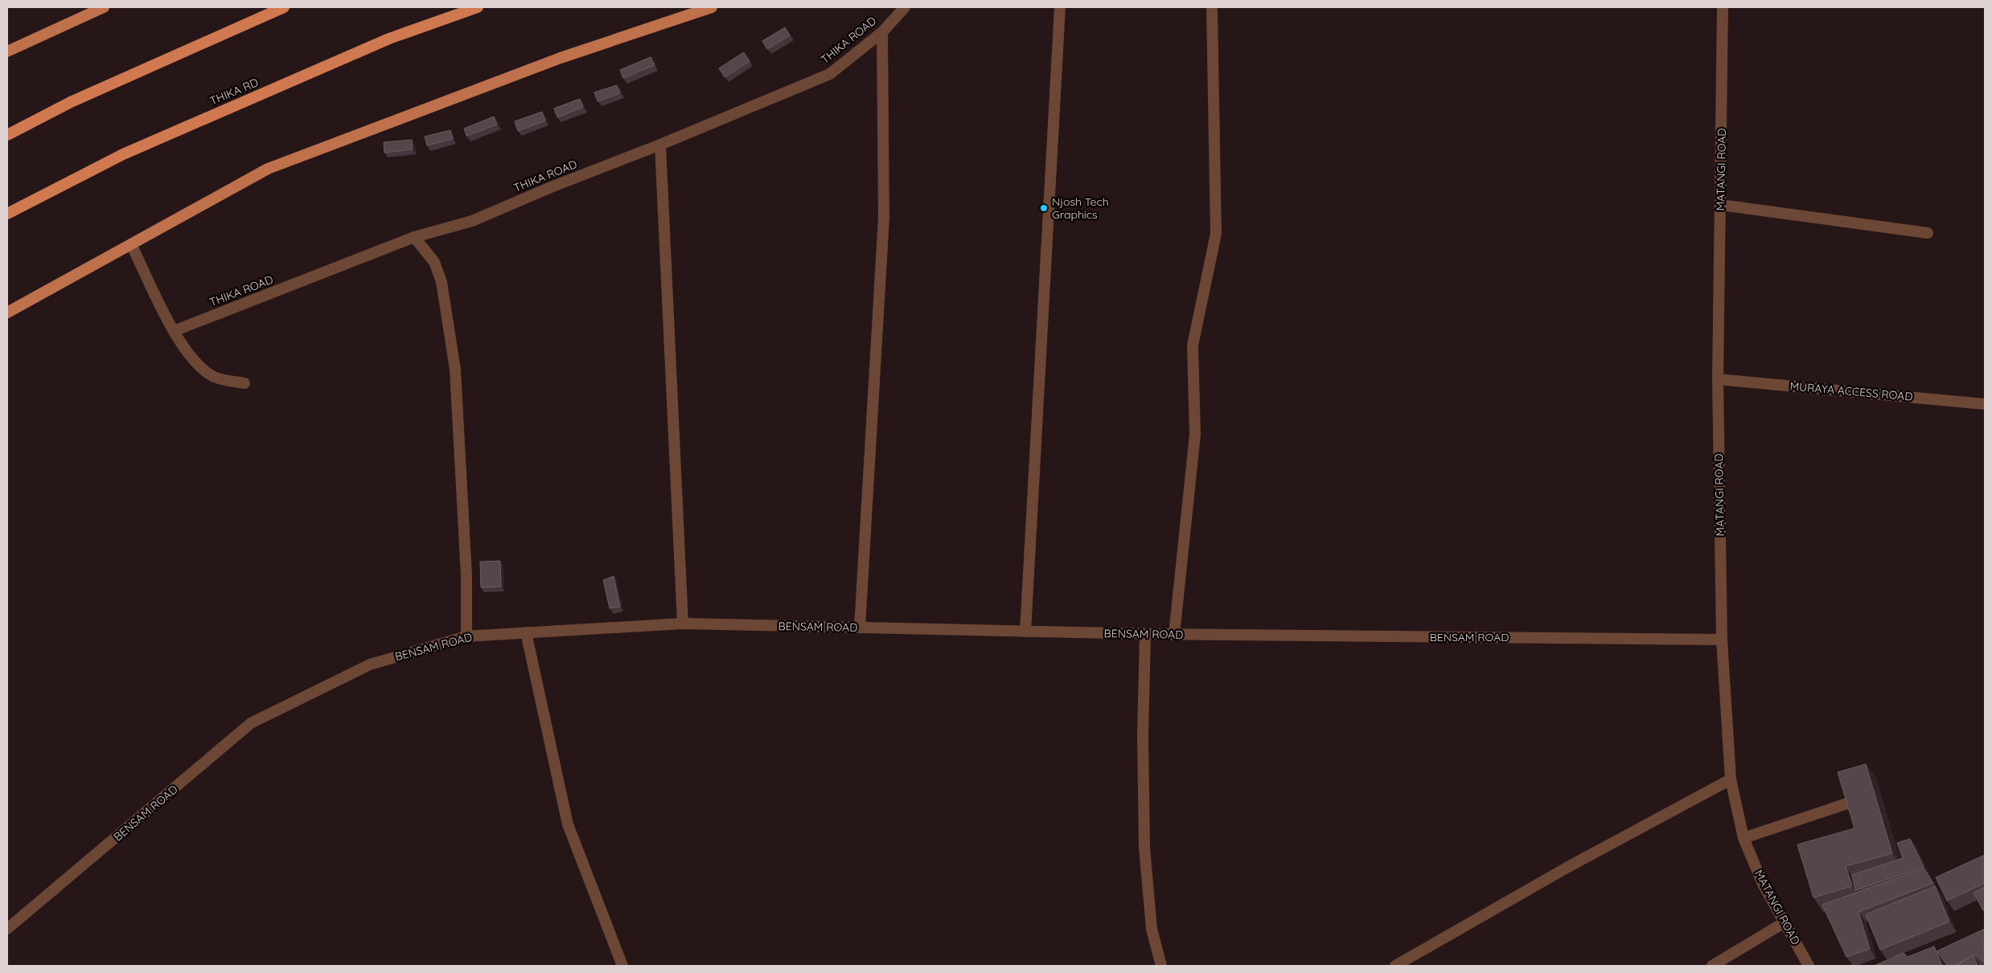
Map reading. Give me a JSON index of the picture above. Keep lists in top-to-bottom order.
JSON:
{
  "streets": {
    "highway": ["THIKA RD"],
    "street": [
      "THIKA ROAD",
      "MATANGI ROAD",
      "MURAYA ACCESS ROAD",
      "BENSAM ROAD"
    ]
  },
  "crossings": [
    ["MATANGI ROAD", "MURAYA ACCESS ROAD"],
    ["MATANGI ROAD", "BENSAM ROAD"]
  ],
  "places": ["Njosh Tech Graphics"]
}
